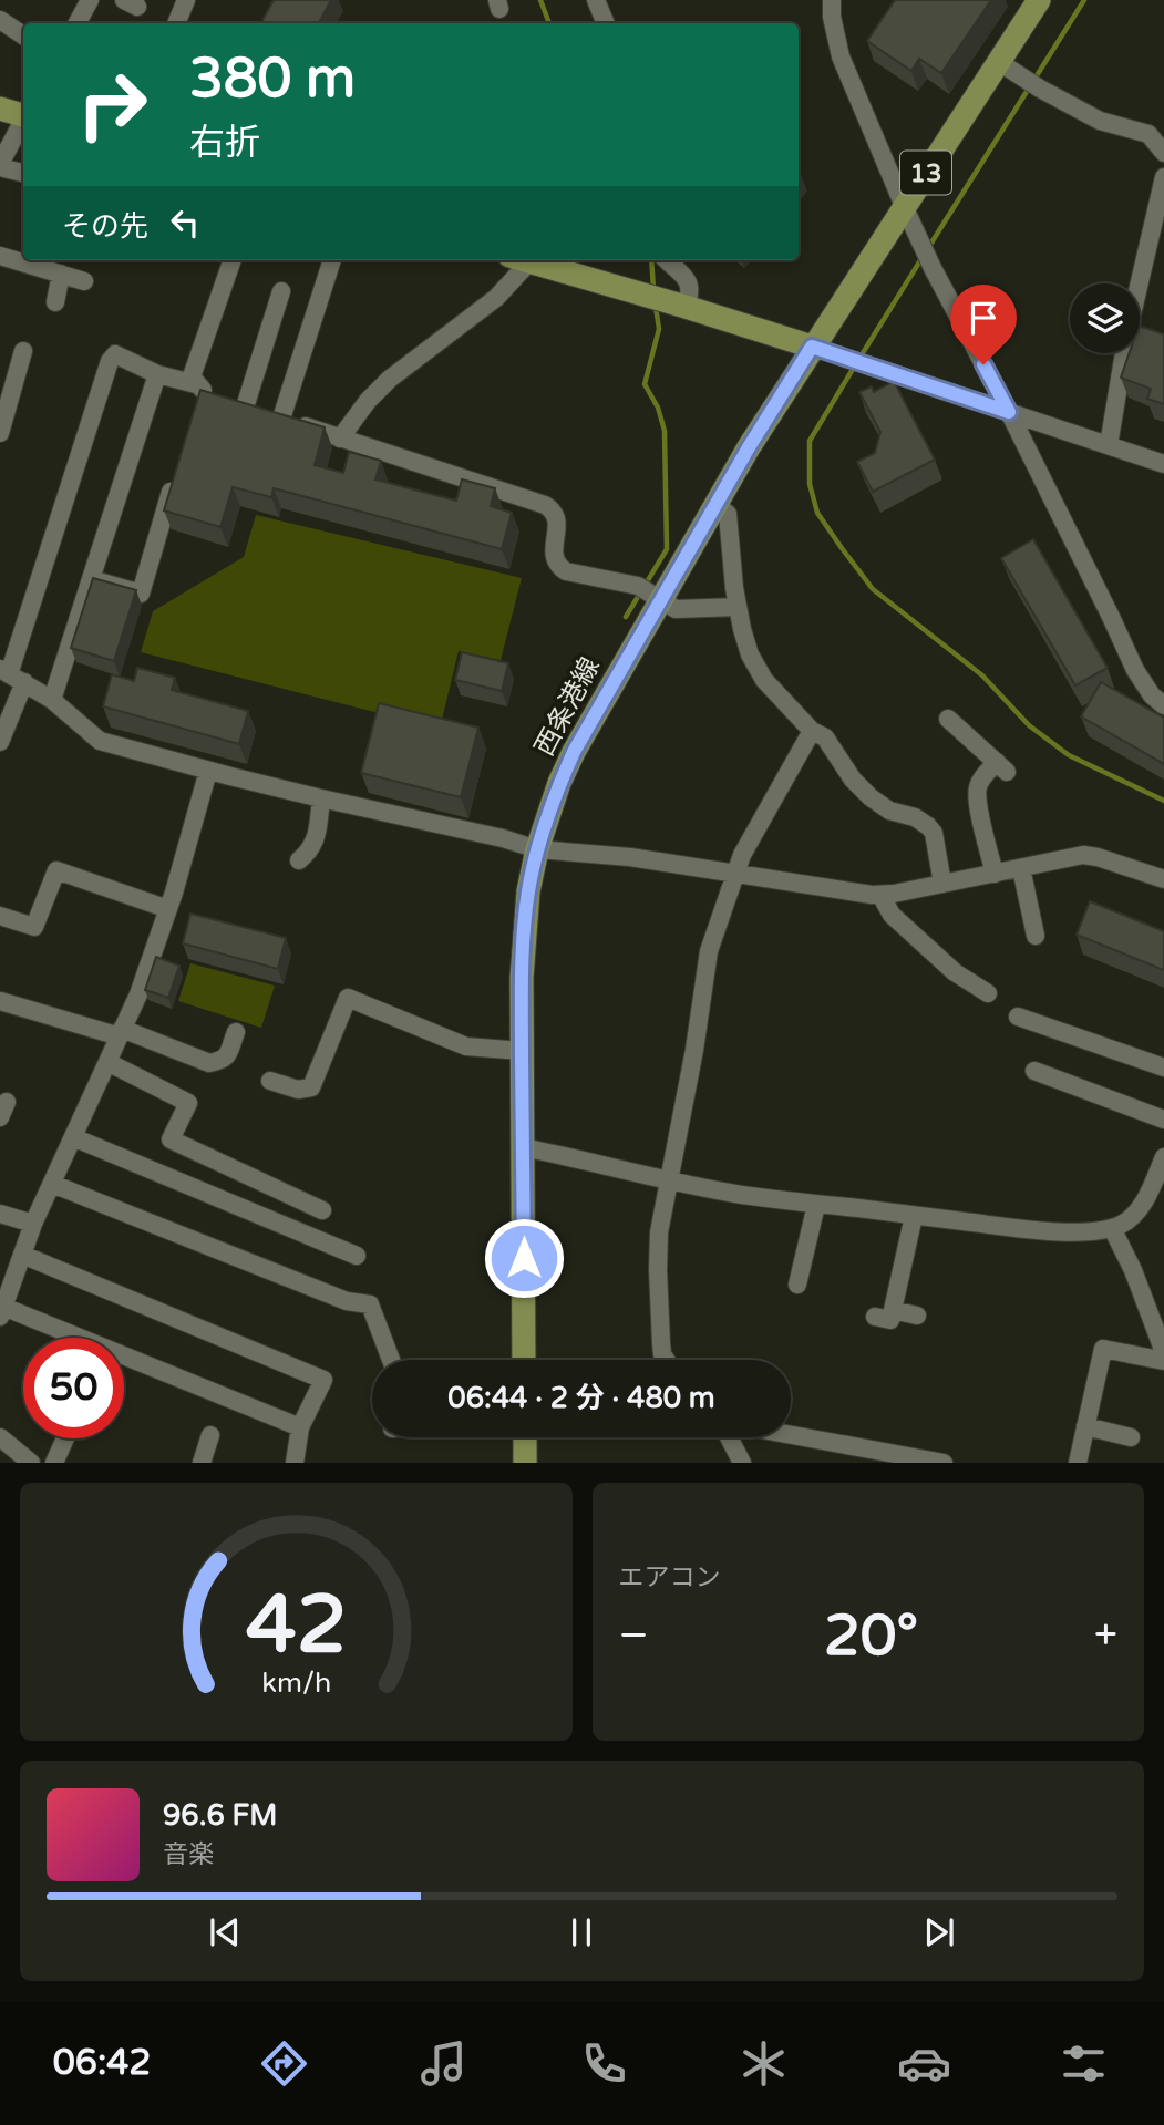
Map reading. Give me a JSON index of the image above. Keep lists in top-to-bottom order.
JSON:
{
  "streets": {
    "main road": ["13", "西条港線"]
  },
  "crossings": [
    ["13", "西条港線"]
  ],
  "page": {
    "turn": ["380 m", "右折"],
    "then": "その先",
    "limit": "50",
    "trip": "06:44 · 2 分 · 480 m",
    "tile": "エアコン",
    "heat": ["−", "20°", "+"],
    "song": ["96.6 FM", "音楽"],
    "tabs": "06:42",
    "gauge": ["42", "km/h"]
  }
}
